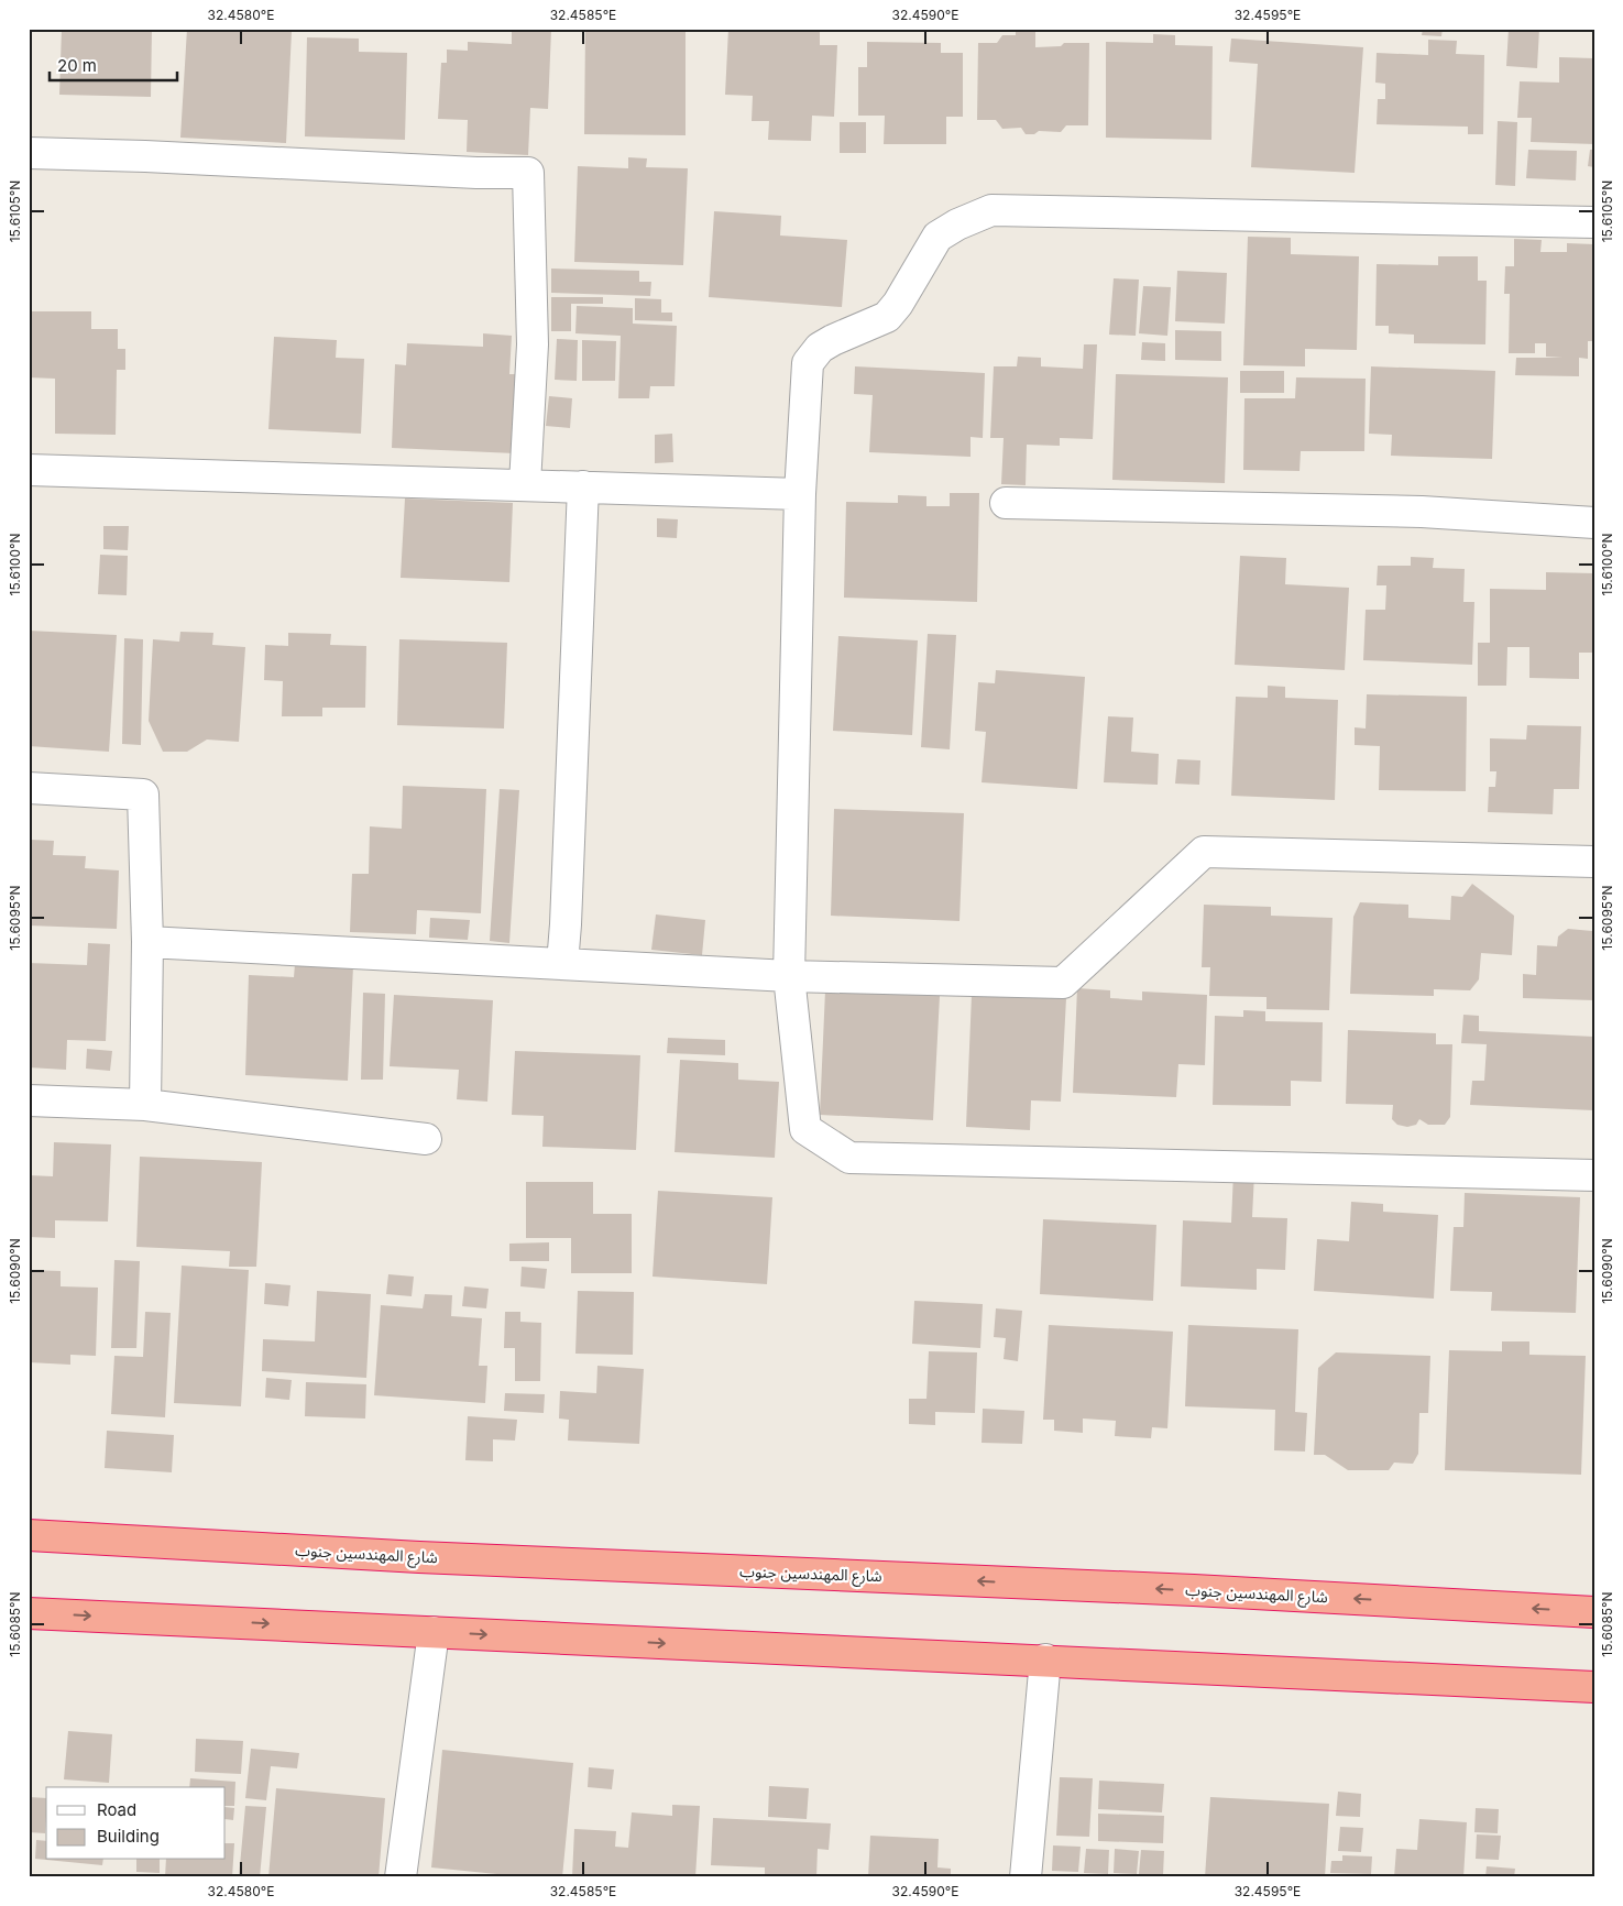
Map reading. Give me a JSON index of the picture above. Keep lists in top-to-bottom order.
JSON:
{
  "streets": {
    "highway": ["شارع المهندسين جنوب"]
  },
  "legend": ["Road", "Building"],
  "scale_bar": "20 m",
  "coordinates": [
    "32.4580°E",
    "32.4585°E",
    "32.4590°E",
    "32.4595°E",
    "15.6105°N",
    "15.6100°N",
    "15.6095°N",
    "15.6090°N",
    "15.6085°N"
  ]
}
